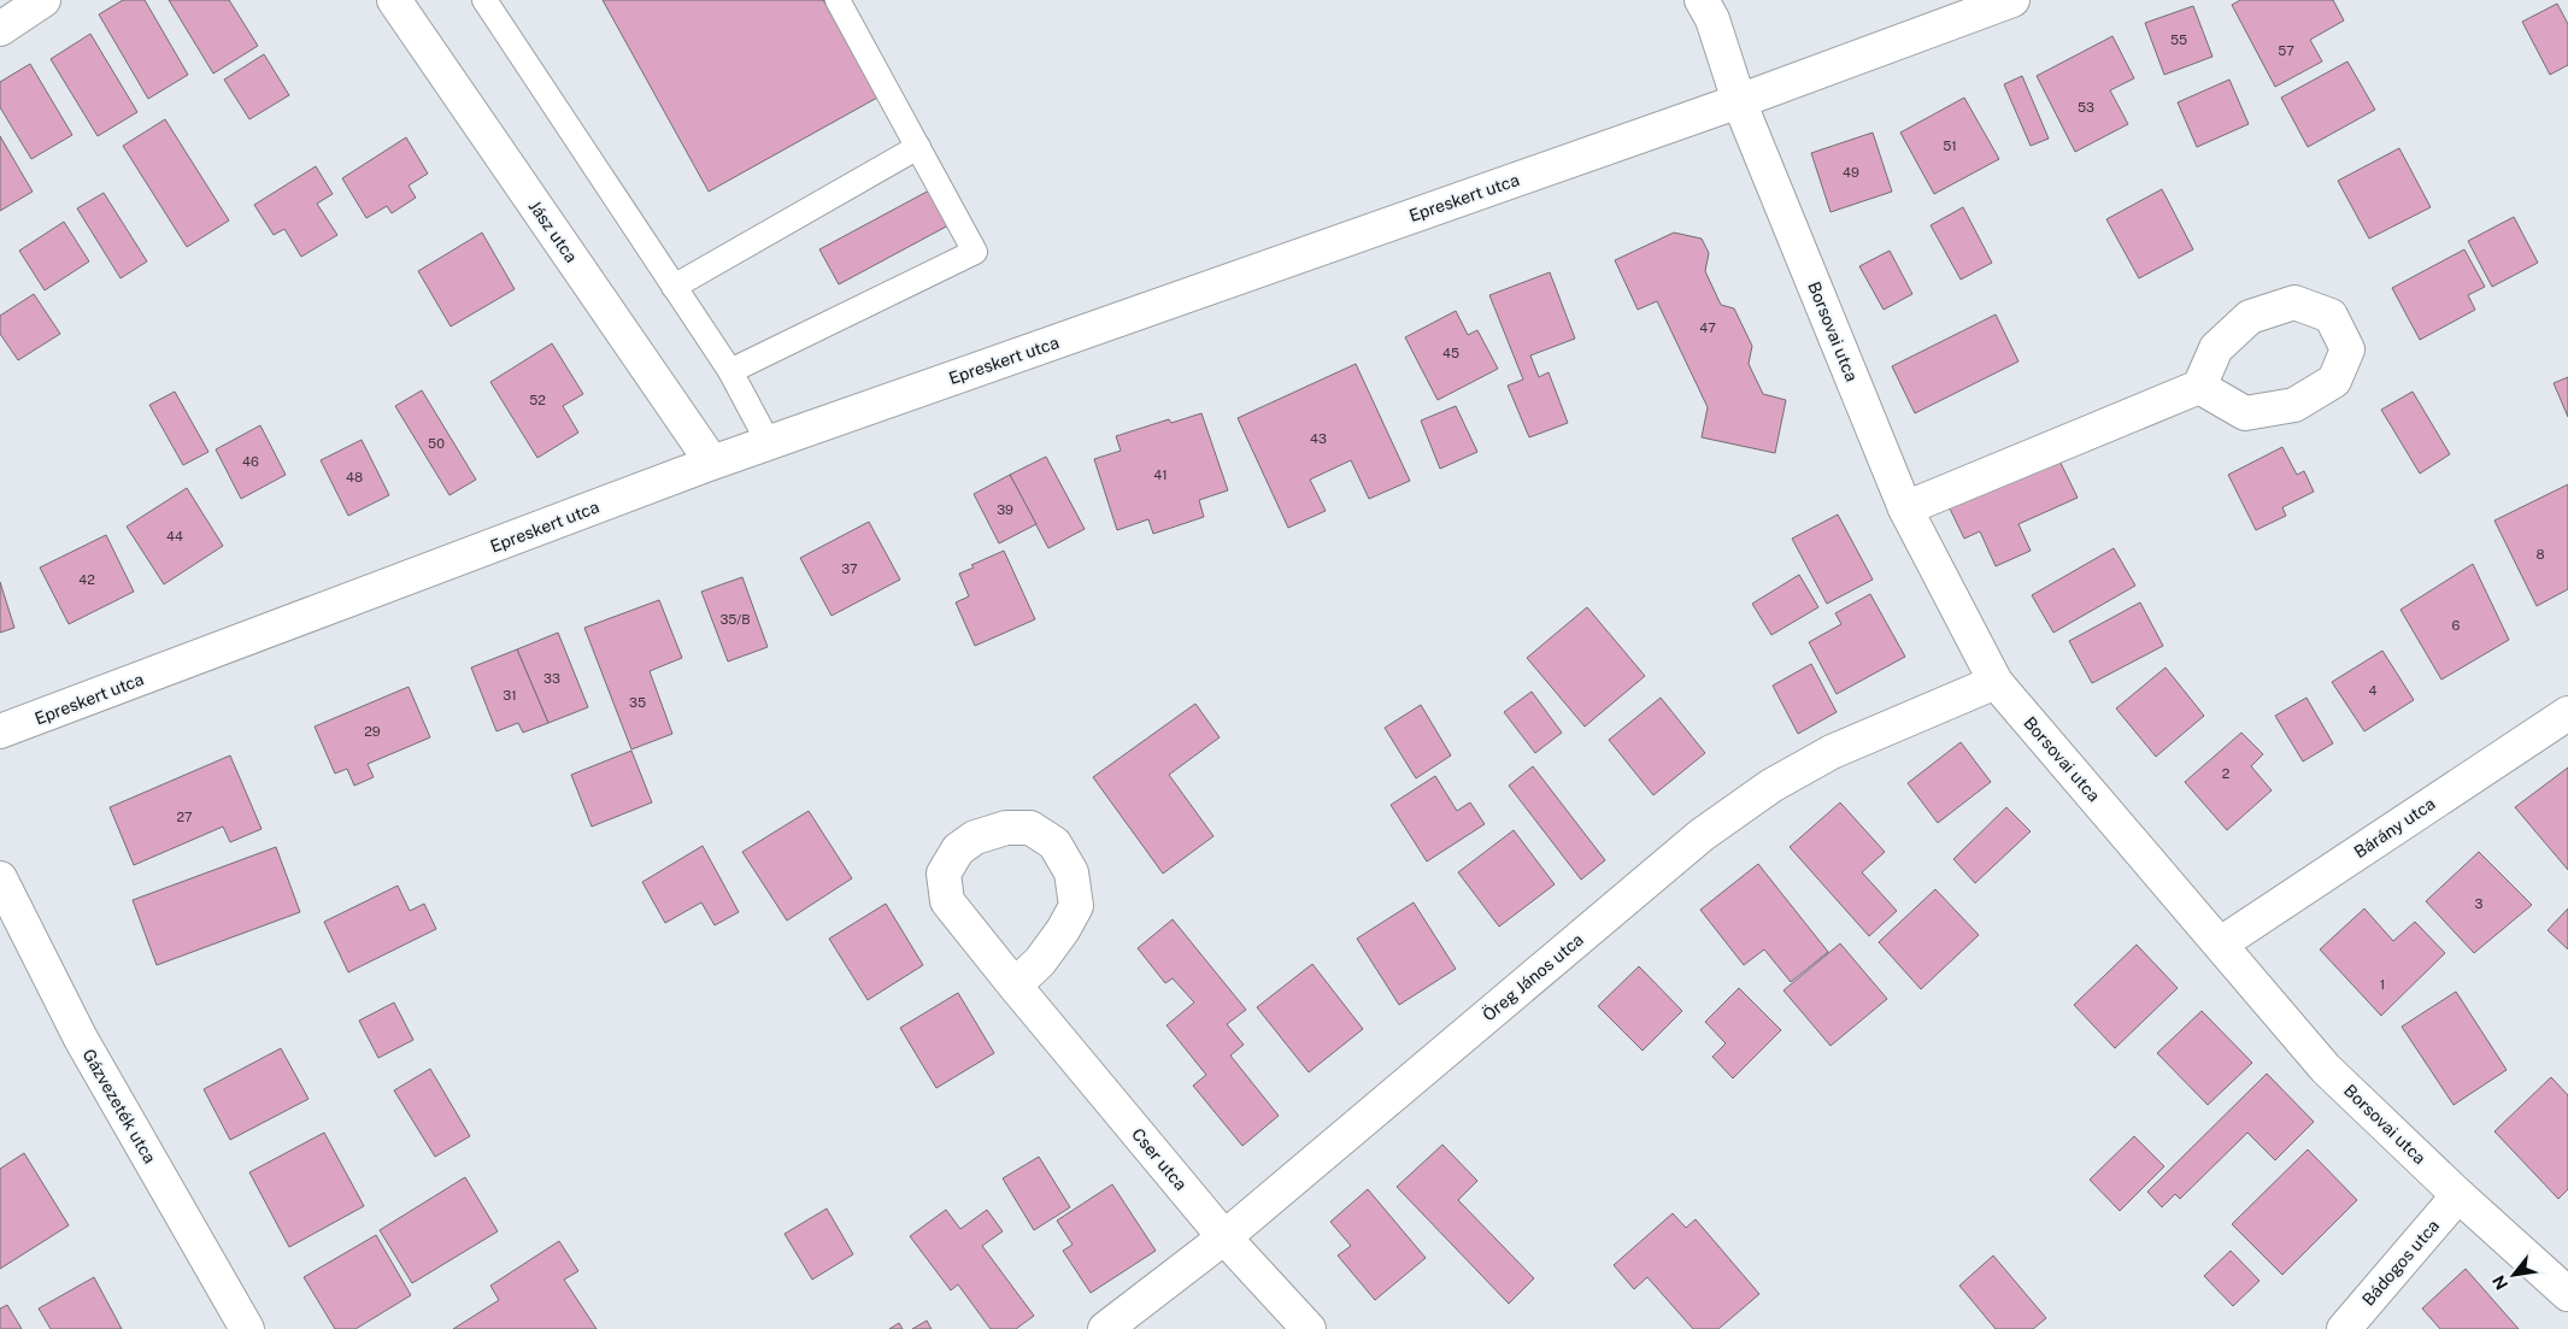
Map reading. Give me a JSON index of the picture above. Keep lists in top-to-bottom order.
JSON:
{
  "streets": {
    "street": [
      "Epreskert utca",
      "Jász utca",
      "Borsovai utca",
      "Bárány utca",
      "Öreg János utca",
      "Gázvezeték utca",
      "Cser utca",
      "Bádogos utca"
    ]
  },
  "crossings": [
    ["Epreskert utca", "Jász utca"],
    ["Epreskert utca", "Borsovai utca"],
    ["Borsovai utca", "Bárány utca"],
    ["Borsovai utca", "Öreg János utca"],
    ["Borsovai utca", "Bádogos utca"],
    ["Öreg János utca", "Cser utca"]
  ],
  "house_numbers": [
    "55",
    "57",
    "53",
    "51",
    "49",
    "47",
    "45",
    "52",
    "43",
    "50",
    "46",
    "41",
    "48",
    "39",
    "44",
    "8",
    "37",
    "42",
    "35/B",
    "6",
    "33",
    "4",
    "31",
    "35",
    "29",
    "2",
    "27",
    "3",
    "1"
  ],
  "north": "bottom left"
}
